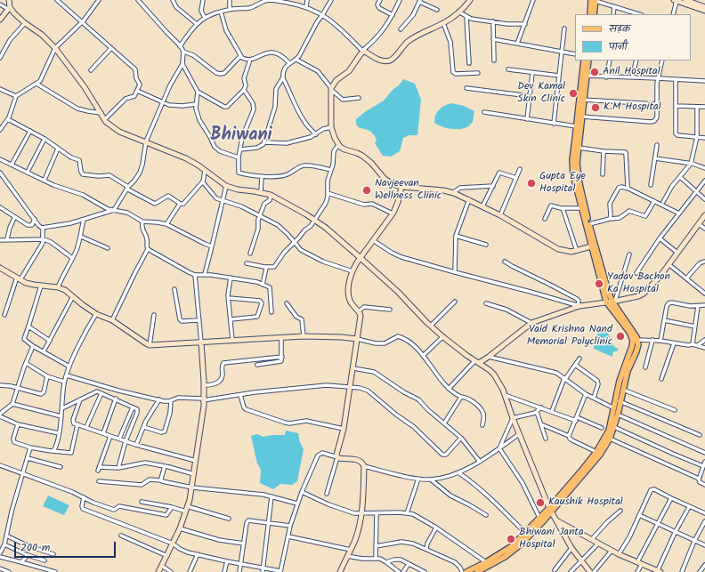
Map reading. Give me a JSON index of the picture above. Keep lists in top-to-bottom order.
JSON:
{
  "districts": ["Bhiwani"],
  "places": [
    "Anil Hospital",
    "Dev Kamal Skin Clinic",
    "K.M Hospital",
    "Gupta Eye Hospital",
    "Navjeevan Wellness Clinic",
    "Yadav Bachon Ka Hospital",
    "Vaid Krishna Nand Memorial Polyclinic",
    "Kaushik Hospital",
    "Bhiwani Janta Hospital"
  ],
  "legend": ["सड़क", "पानी"],
  "scale_bar": "200 m"
}
